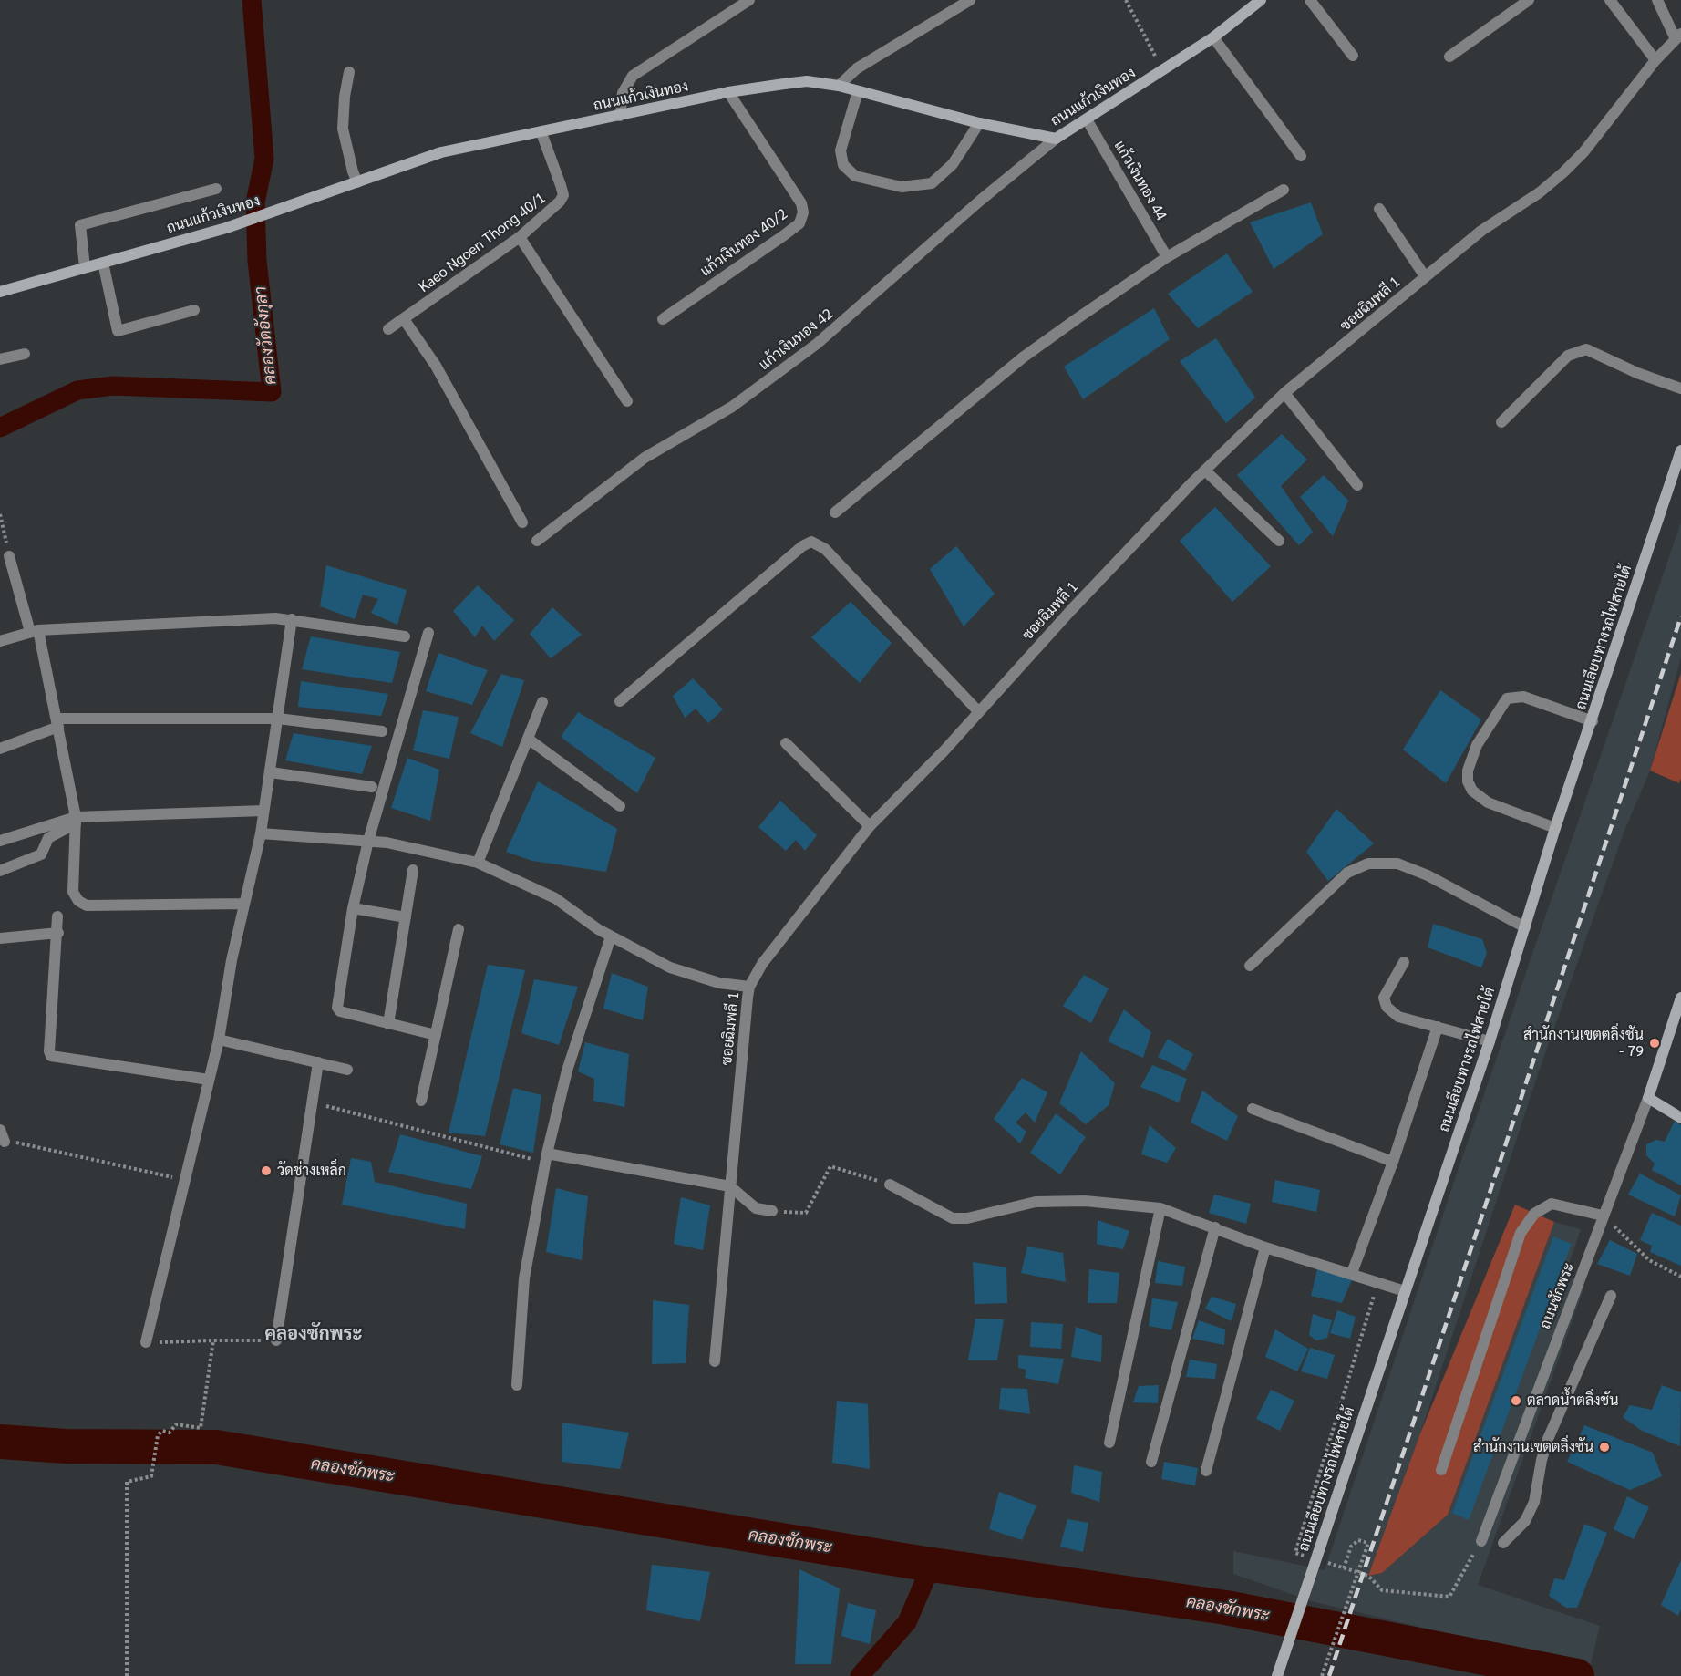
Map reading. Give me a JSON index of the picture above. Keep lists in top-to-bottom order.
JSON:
{
  "streets": {
    "street": [
      "ถนนแก้วเงินทอง",
      "แก้วเงินทอง 44",
      "Kaeo Ngoen Thong 40/1",
      "แก้วเงินทอง 40/2",
      "ซอยฉิมพลี 1",
      "แก้วเงินทอง 42",
      "ถนนเลียบทางรถไฟสายใต้",
      "ถนนชักพระ"
    ]
  },
  "crossings": [
    ["ถนนแก้วเงินทอง", "แก้วเงินทอง 44"],
    ["ถนนแก้วเงินทอง", "Kaeo Ngoen Thong 40/1"],
    ["ถนนแก้วเงินทอง", "แก้วเงินทอง 40/2"],
    ["ถนนแก้วเงินทอง", "แก้วเงินทอง 42"]
  ],
  "districts": ["คลองชักพระ"],
  "water": ["คลองวัดอังกุลา", "คลองชักพระ"],
  "places": [
    "สำนักงานเขตตลิ่งชัน - 79",
    "วัดช่างเหล็ก",
    "ตลาดน้ำตลิ่งชัน",
    "สำนักงานเขตตลิ่งชัน"
  ]
}
